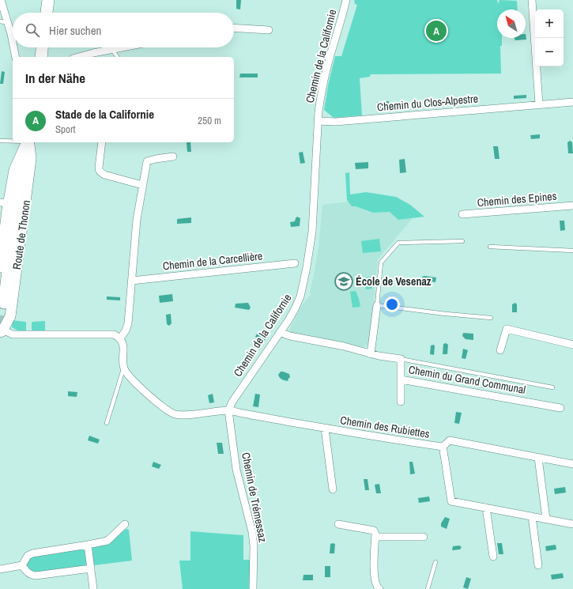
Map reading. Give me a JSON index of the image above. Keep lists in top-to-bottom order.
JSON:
{
  "streets": {
    "street": [
      "Chemin de la Californie",
      "Chemin du Clos-Alpestre",
      "Chemin des Epines",
      "Route de Thonon",
      "Chemin de la Carcellière",
      "Chemin du Grand Communal",
      "Chemin des Rubiettes",
      "Chemin de Trémessaz"
    ]
  },
  "crossings": [
    ["Chemin de la Californie", "Chemin du Clos-Alpestre"],
    ["Chemin de la Californie", "Chemin du Grand Communal"],
    ["Chemin de la Californie", "Chemin des Rubiettes"],
    ["Chemin de la Californie", "Chemin de Trémessaz"],
    ["Chemin des Rubiettes", "Chemin de Trémessaz"]
  ],
  "places": {
    "school or university": ["École de Vesenaz"]
  },
  "north": "top left",
  "page": {
    "map_buttons": ["+", "−"],
    "search": "Hier suchen",
    "pins": "A",
    "heading": "In der Nähe",
    "list": [
      {
        "mark": "A",
        "name": "Stade de la Californie",
        "note": "Sport",
        "value": "250 m"
      }
    ]
  }
}
